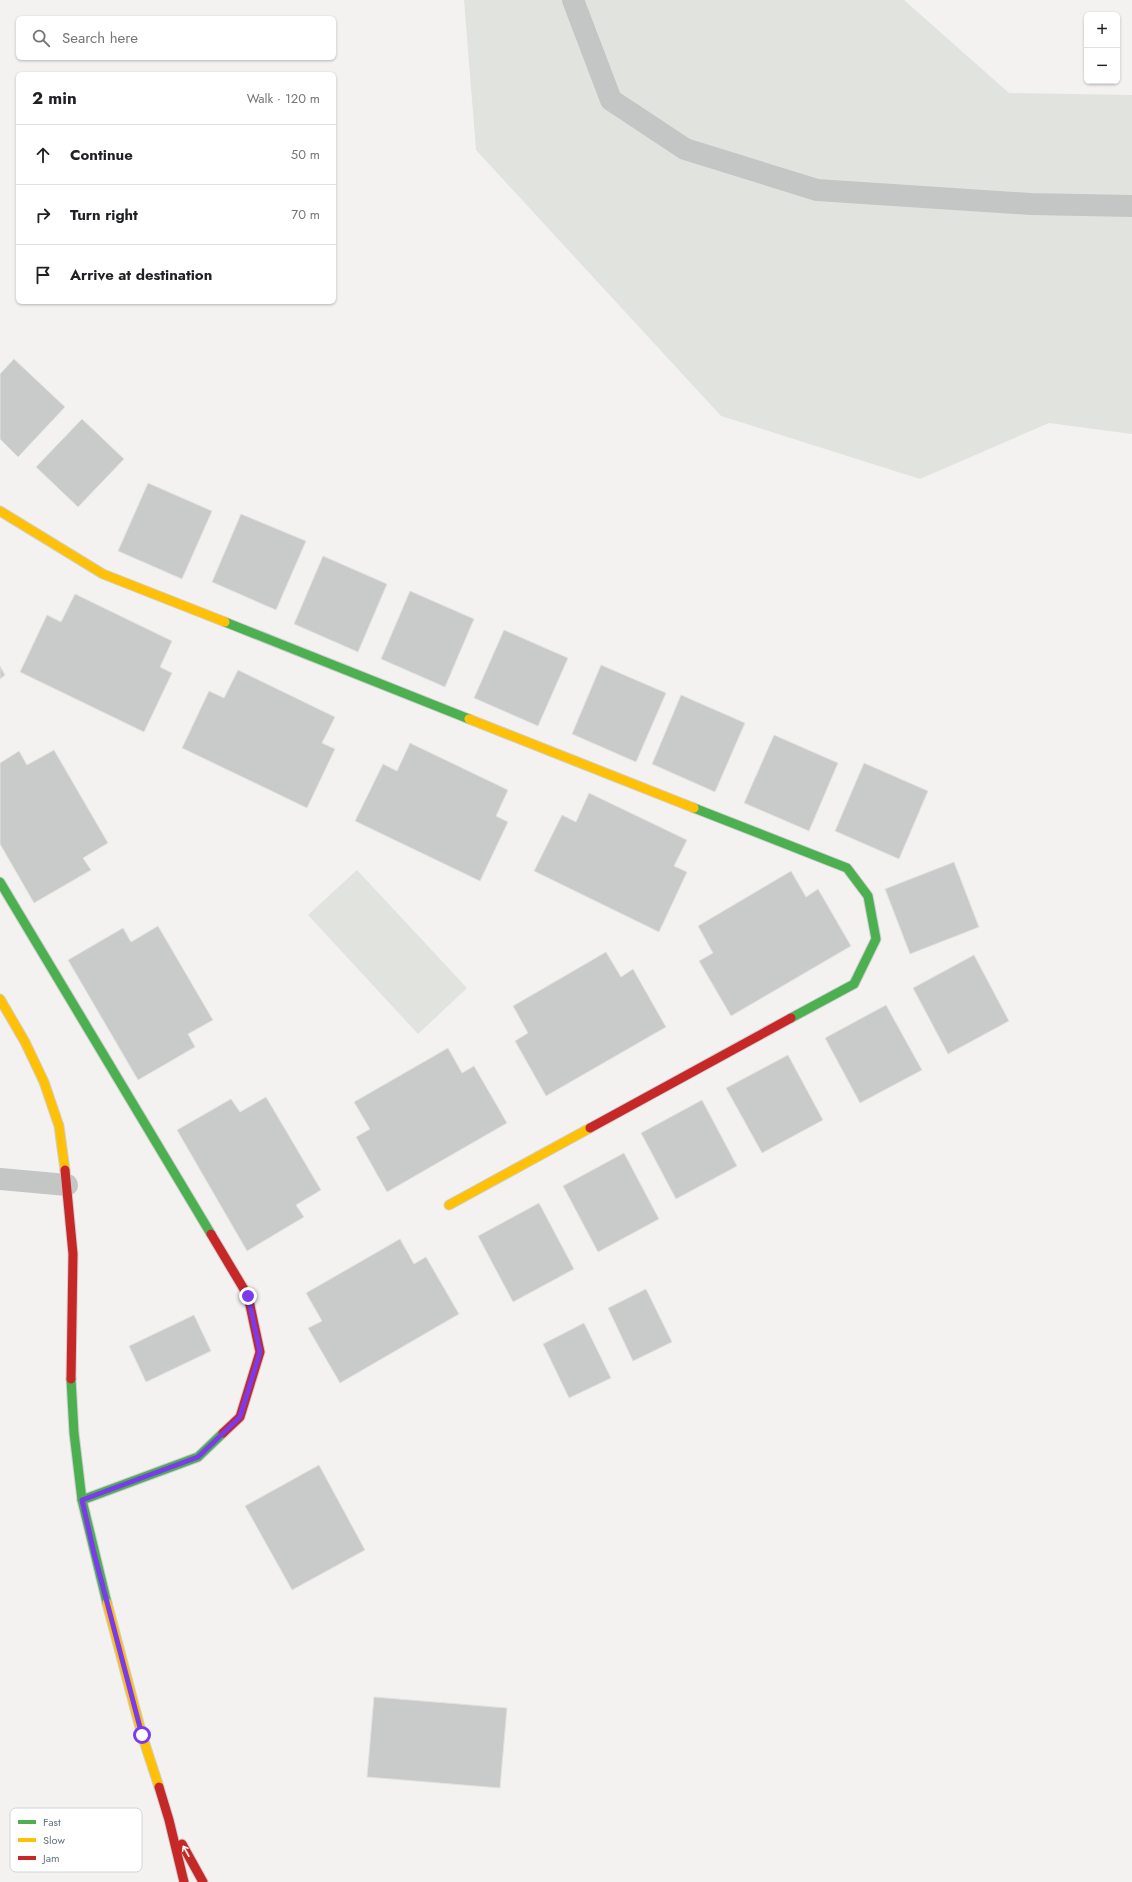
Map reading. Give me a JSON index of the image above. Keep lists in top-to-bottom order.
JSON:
{
  "legend": ["Fast", "Slow", "Jam"],
  "page": {
    "map_buttons": ["+", "−"],
    "search": "Search here",
    "heading": ["2 min", "Walk · 120 m"],
    "list": [
      ["Continue", "50 m"],
      ["Turn right", "70 m"],
      "Arrive at destination"
    ]
  }
}
